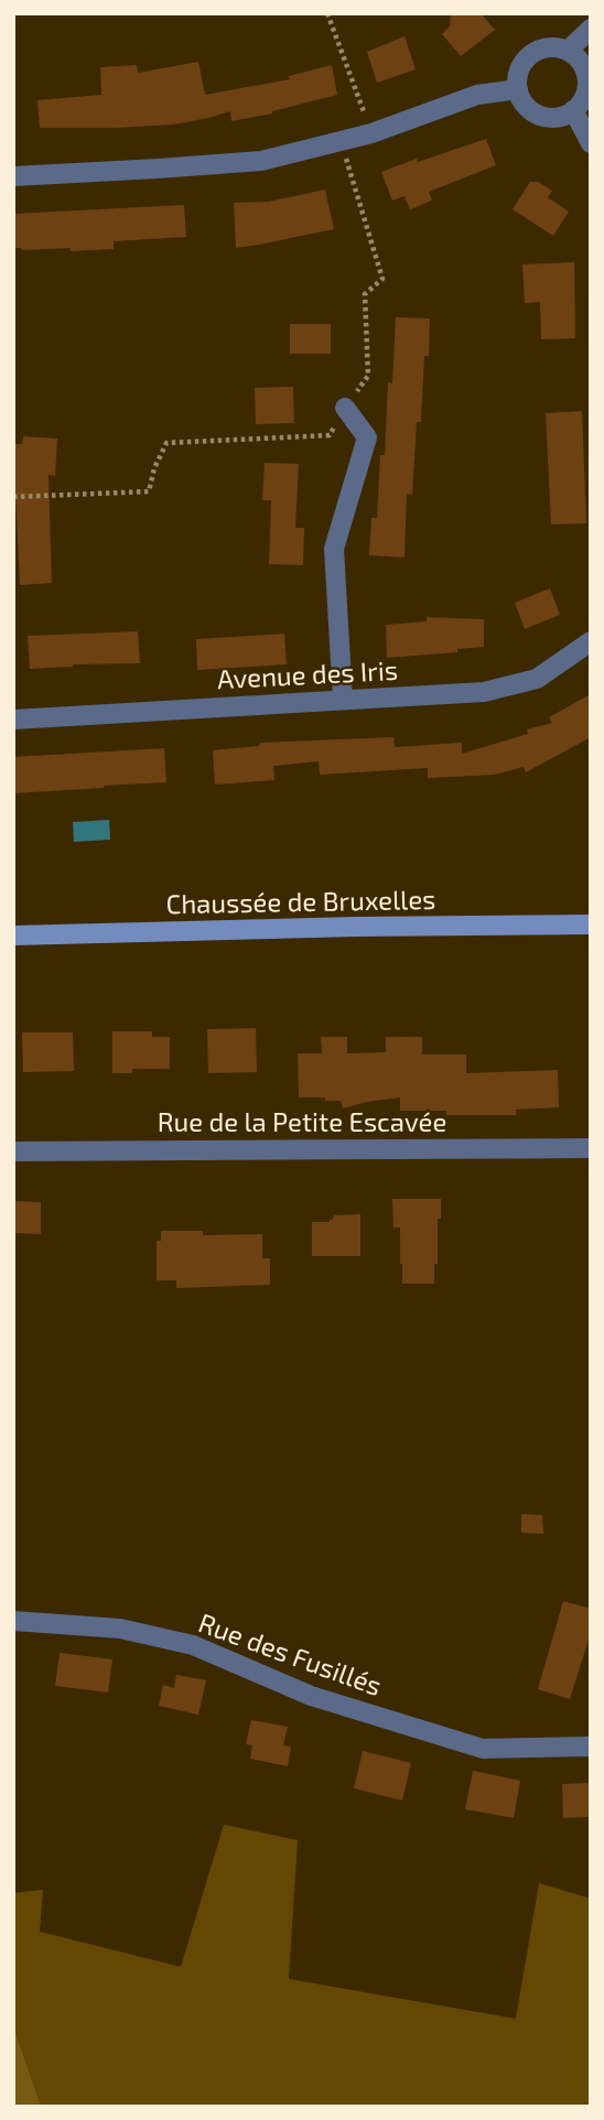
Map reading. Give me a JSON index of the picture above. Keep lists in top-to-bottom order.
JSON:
{
  "streets": {
    "main road": ["Chaussée de Bruxelles"],
    "street": ["Avenue des Iris", "Rue de la Petite Escavée", "Rue des Fusillés"]
  }
}
